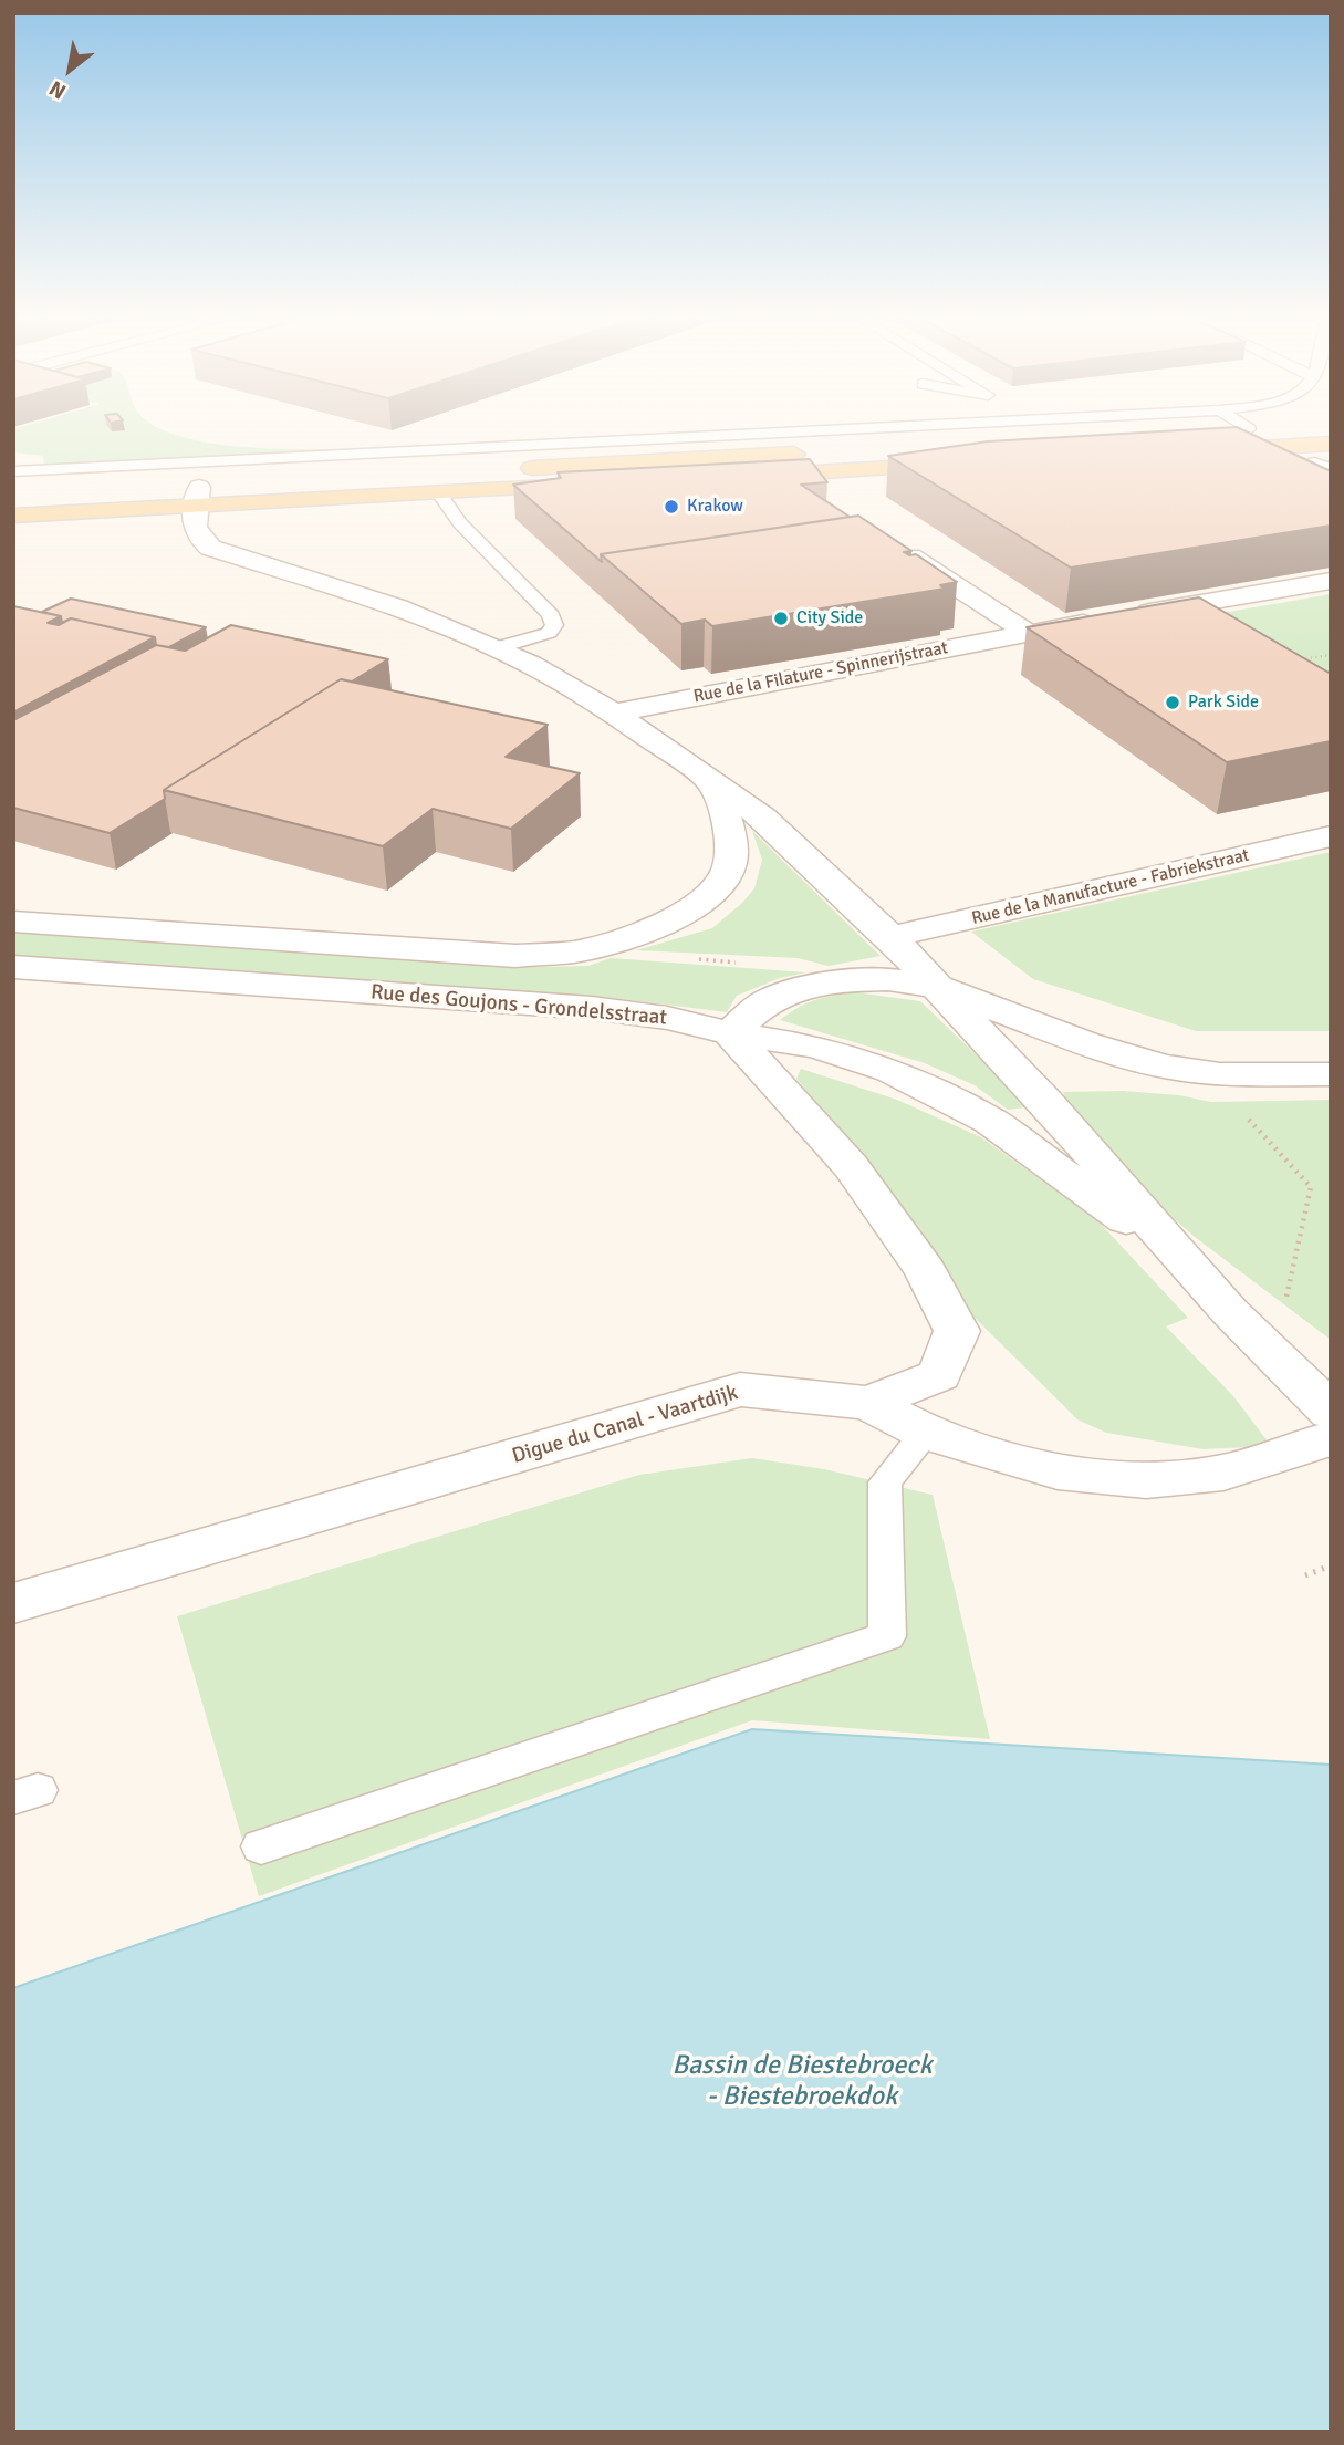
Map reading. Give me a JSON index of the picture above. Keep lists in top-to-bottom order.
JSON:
{
  "streets": {
    "street": [
      "Rue de la Filature - Spinnerijstraat",
      "Rue de la Manufacture - Fabriekstraat",
      "Rue des Goujons - Grondelsstraat",
      "Digue du Canal - Vaartdijk"
    ]
  },
  "water": ["Bassin de Biestebroeck - Biestebroekdok"],
  "places": ["Krakow", "City Side", "Park Side"],
  "north": "bottom left"
}
